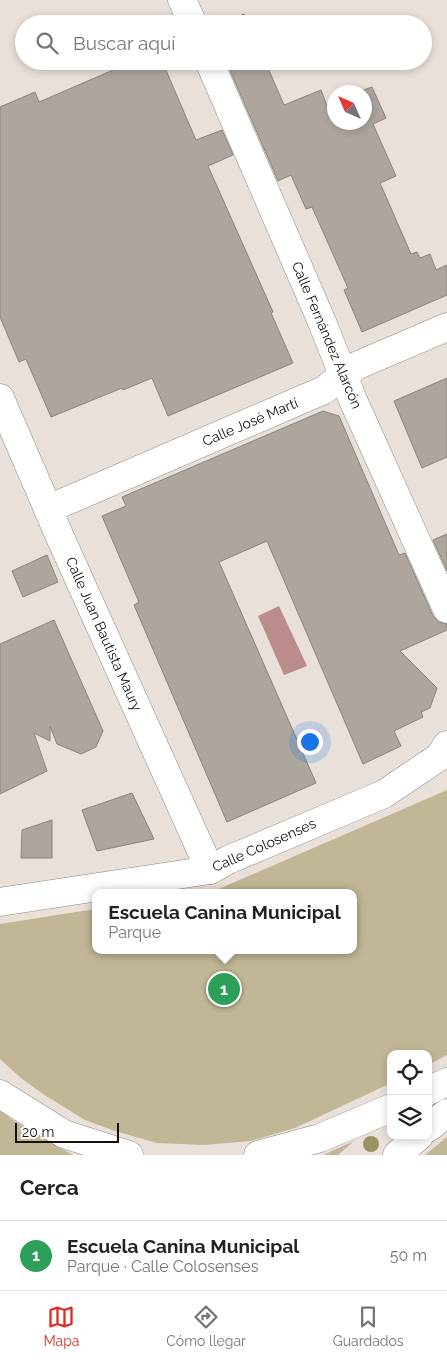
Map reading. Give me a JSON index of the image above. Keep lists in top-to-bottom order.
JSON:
{
  "streets": {
    "street": [
      "Calle Fernández Alarcón",
      "Calle José Martí",
      "Calle Juan Bautista Maury",
      "Calle Colosenses"
    ]
  },
  "crossings": [
    ["Calle Fernández Alarcón", "Calle José Martí"],
    ["Calle José Martí", "Calle Juan Bautista Maury"],
    ["Calle Juan Bautista Maury", "Calle Colosenses"]
  ],
  "scale_bar": "20 m",
  "north": "top left",
  "page": {
    "search": "Buscar aquí",
    "popup": ["Escuela Canina Municipal", "Parque"],
    "pins": "1",
    "scale": "20 m",
    "heading": "Cerca",
    "list": [
      {
        "mark": "1",
        "name": "Escuela Canina Municipal",
        "note": "Parque · Calle Colosenses",
        "value": "50 m"
      }
    ],
    "nav": ["Mapa", "Cómo llegar", "Guardados"]
  }
}
